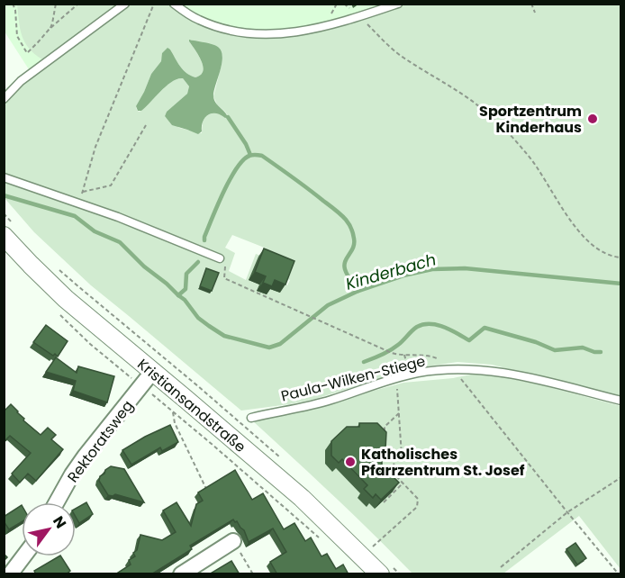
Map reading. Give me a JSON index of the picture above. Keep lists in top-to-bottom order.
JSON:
{
  "streets": {
    "street": ["Kristiansandstraße", "Rektoratsweg"],
    "lane": ["Paula-Wilken-Stiege"]
  },
  "crossings": [
    ["Kristiansandstraße", "Rektoratsweg"]
  ],
  "water": ["Kinderbach"],
  "places": ["Sportzentrum Kinderhaus", "Katholisches Pfarrzentrum St. Josef"],
  "north": "top right"
}
